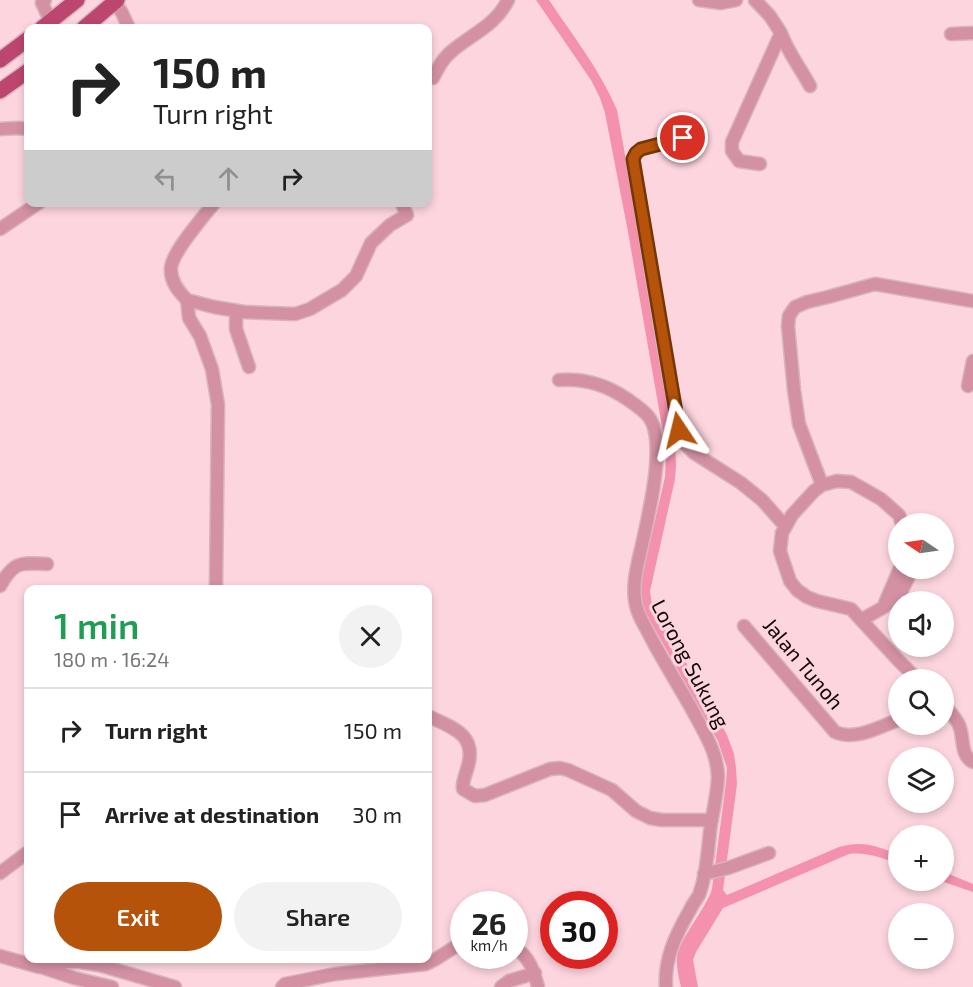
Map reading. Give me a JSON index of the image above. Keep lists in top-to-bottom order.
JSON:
{
  "streets": {
    "street": ["Lorong Sukung", "Jalan Tunoh"]
  },
  "north": "left",
  "page": {
    "turn": ["150 m", "Turn right"],
    "map_buttons": ["+", "−"],
    "heading": ["1 min", "180 m · 16:24"],
    "list": [
      {
        "name": "Turn right",
        "value": "150 m"
      },
      {
        "name": "Arrive at destination",
        "value": "30 m"
      }
    ],
    "buttons": ["Exit", "Share"],
    "speed": "26 km/h",
    "limit": "30"
  }
}
